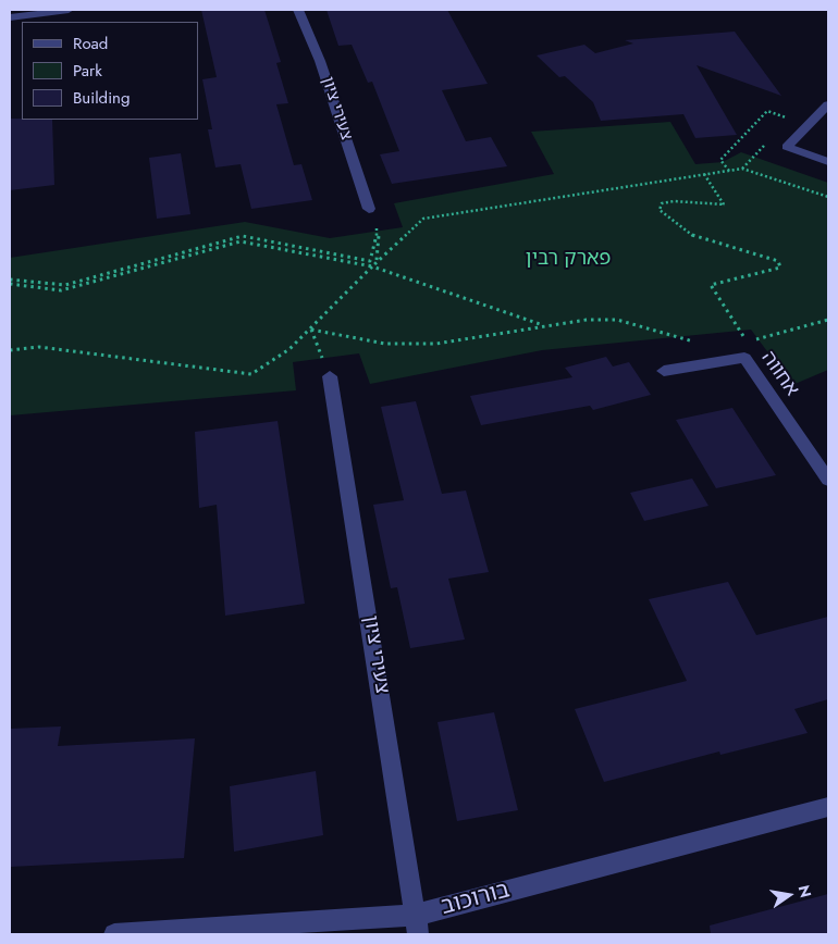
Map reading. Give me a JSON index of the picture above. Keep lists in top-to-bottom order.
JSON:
{
  "streets": {
    "street": ["צעירי ציון", "אחווה", "בורוכוב"]
  },
  "crossings": [
    ["צעירי ציון", "בורוכוב"]
  ],
  "parks": ["פארק רבין"],
  "legend": ["Road", "Park", "Building"],
  "north": "right"
}
